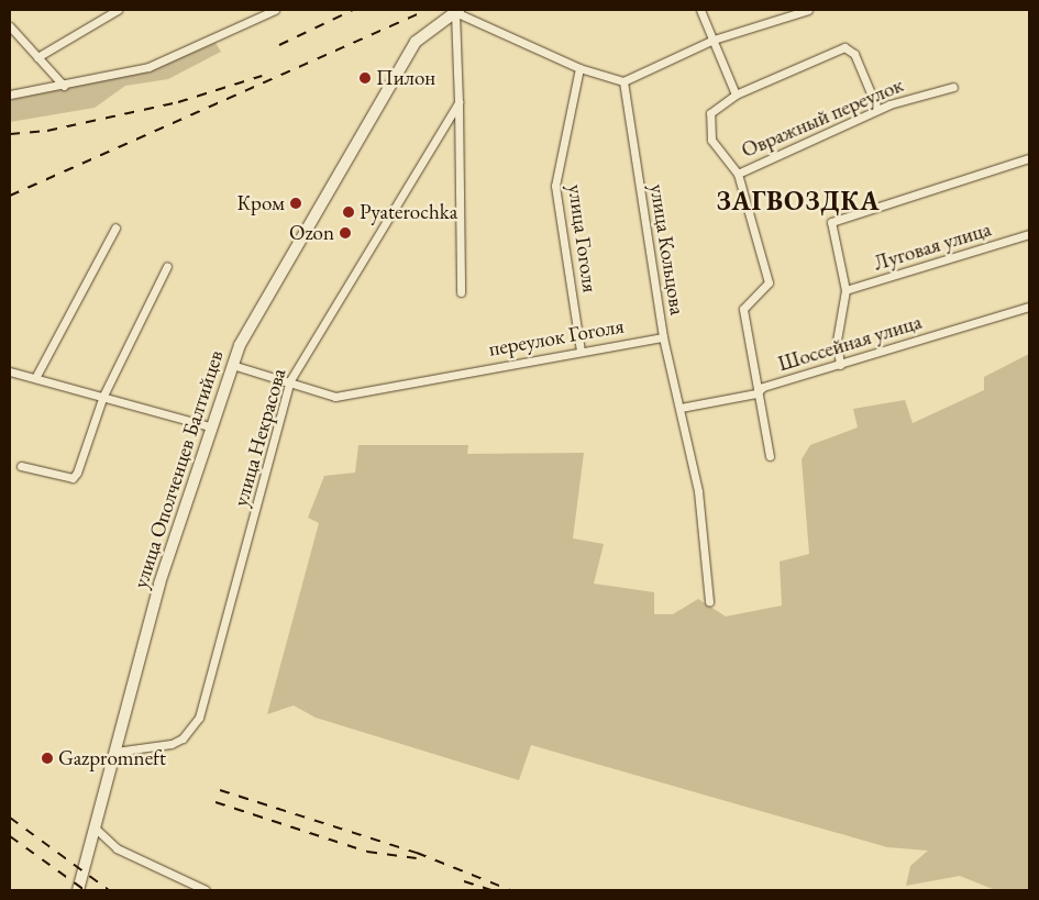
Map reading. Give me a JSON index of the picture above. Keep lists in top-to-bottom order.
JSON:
{
  "streets": {
    "main road": ["улица Ополченцев Балтийцев"],
    "street": [
      "Овражный переулок",
      "улица Гоголя",
      "Луговая улица",
      "улица Кольцова",
      "переулок Гоголя",
      "Шоссейная улица",
      "улица Некрасова"
    ]
  },
  "crossings": [
    ["улица Гоголя", "переулок Гоголя"],
    ["улица Кольцова", "переулок Гоголя"],
    ["улица Кольцова", "Шоссейная улица"],
    ["переулок Гоголя", "улица Некрасова"],
    ["переулок Гоголя", "улица Ополченцев Балтийцев"],
    ["улица Некрасова", "улица Ополченцев Балтийцев"]
  ],
  "districts": ["ЗАГВОЗДКА"],
  "places": [
    "Пилон",
    "Кром",
    "Pyaterochka",
    "Ozon",
    "Gazpromneft"
  ]
}
